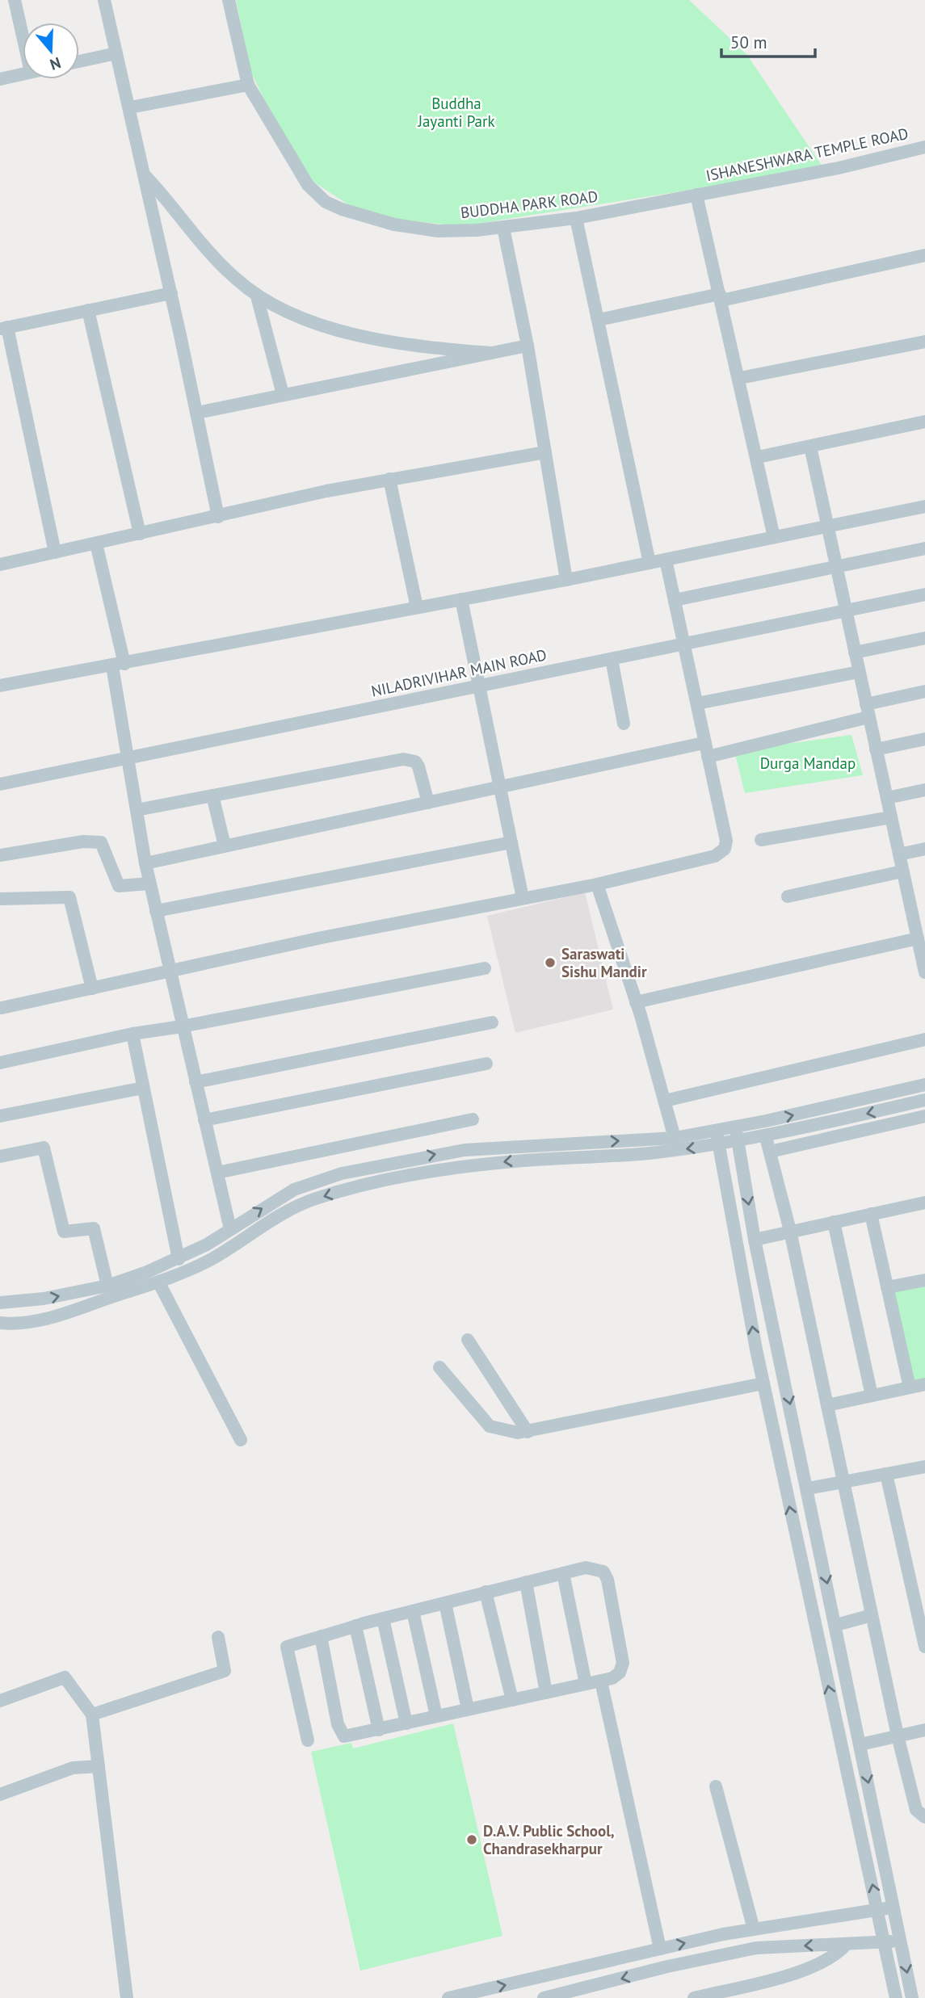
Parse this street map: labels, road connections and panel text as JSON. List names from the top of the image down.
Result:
{
  "streets": {
    "street": ["ISHANESHWARA TEMPLE ROAD", "BUDDHA PARK ROAD", "NILADRIVIHAR MAIN ROAD"]
  },
  "crossings": [
    ["ISHANESHWARA TEMPLE ROAD", "BUDDHA PARK ROAD"]
  ],
  "parks": ["Buddha Jayanti Park", "Durga Mandap"],
  "places": ["Saraswati Sishu Mandir", "D.A.V. Public School, Chandrasekharpur"],
  "scale_bar": "50 m",
  "north": "bottom"
}
